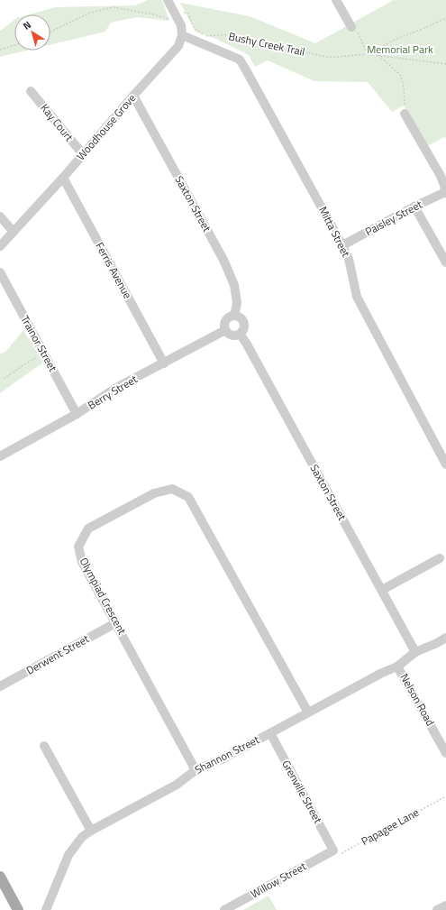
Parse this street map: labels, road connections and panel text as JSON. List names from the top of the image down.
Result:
{
  "streets": {
    "street": [
      "Kay Court",
      "Woodhouse Grove",
      "Saxton Street",
      "Paisley Street",
      "Mitta Street",
      "Ferris Avenue",
      "Trainor Street",
      "Berry Street",
      "Olympiad Crescent",
      "Derwent Street",
      "Nelson Road",
      "Shannon Street",
      "Grenville Street",
      "Willow Street"
    ],
    "path": ["Bushy Creek Trail", "Papagee Lane"]
  },
  "crossings": [
    ["Kay Court", "Woodhouse Grove"],
    ["Woodhouse Grove", "Saxton Street"],
    ["Woodhouse Grove", "Mitta Street"],
    ["Woodhouse Grove", "Ferris Avenue"],
    ["Saxton Street", "Berry Street"],
    ["Saxton Street", "Shannon Street"],
    ["Paisley Street", "Mitta Street"],
    ["Ferris Avenue", "Berry Street"],
    ["Trainor Street", "Berry Street"],
    ["Olympiad Crescent", "Derwent Street"],
    ["Olympiad Crescent", "Shannon Street"],
    ["Nelson Road", "Shannon Street"],
    ["Shannon Street", "Grenville Street"],
    ["Grenville Street", "Papagee Lane"],
    ["Grenville Street", "Willow Street"],
    ["Papagee Lane", "Willow Street"]
  ],
  "parks": ["Memorial Park"],
  "north": "top left"
}
